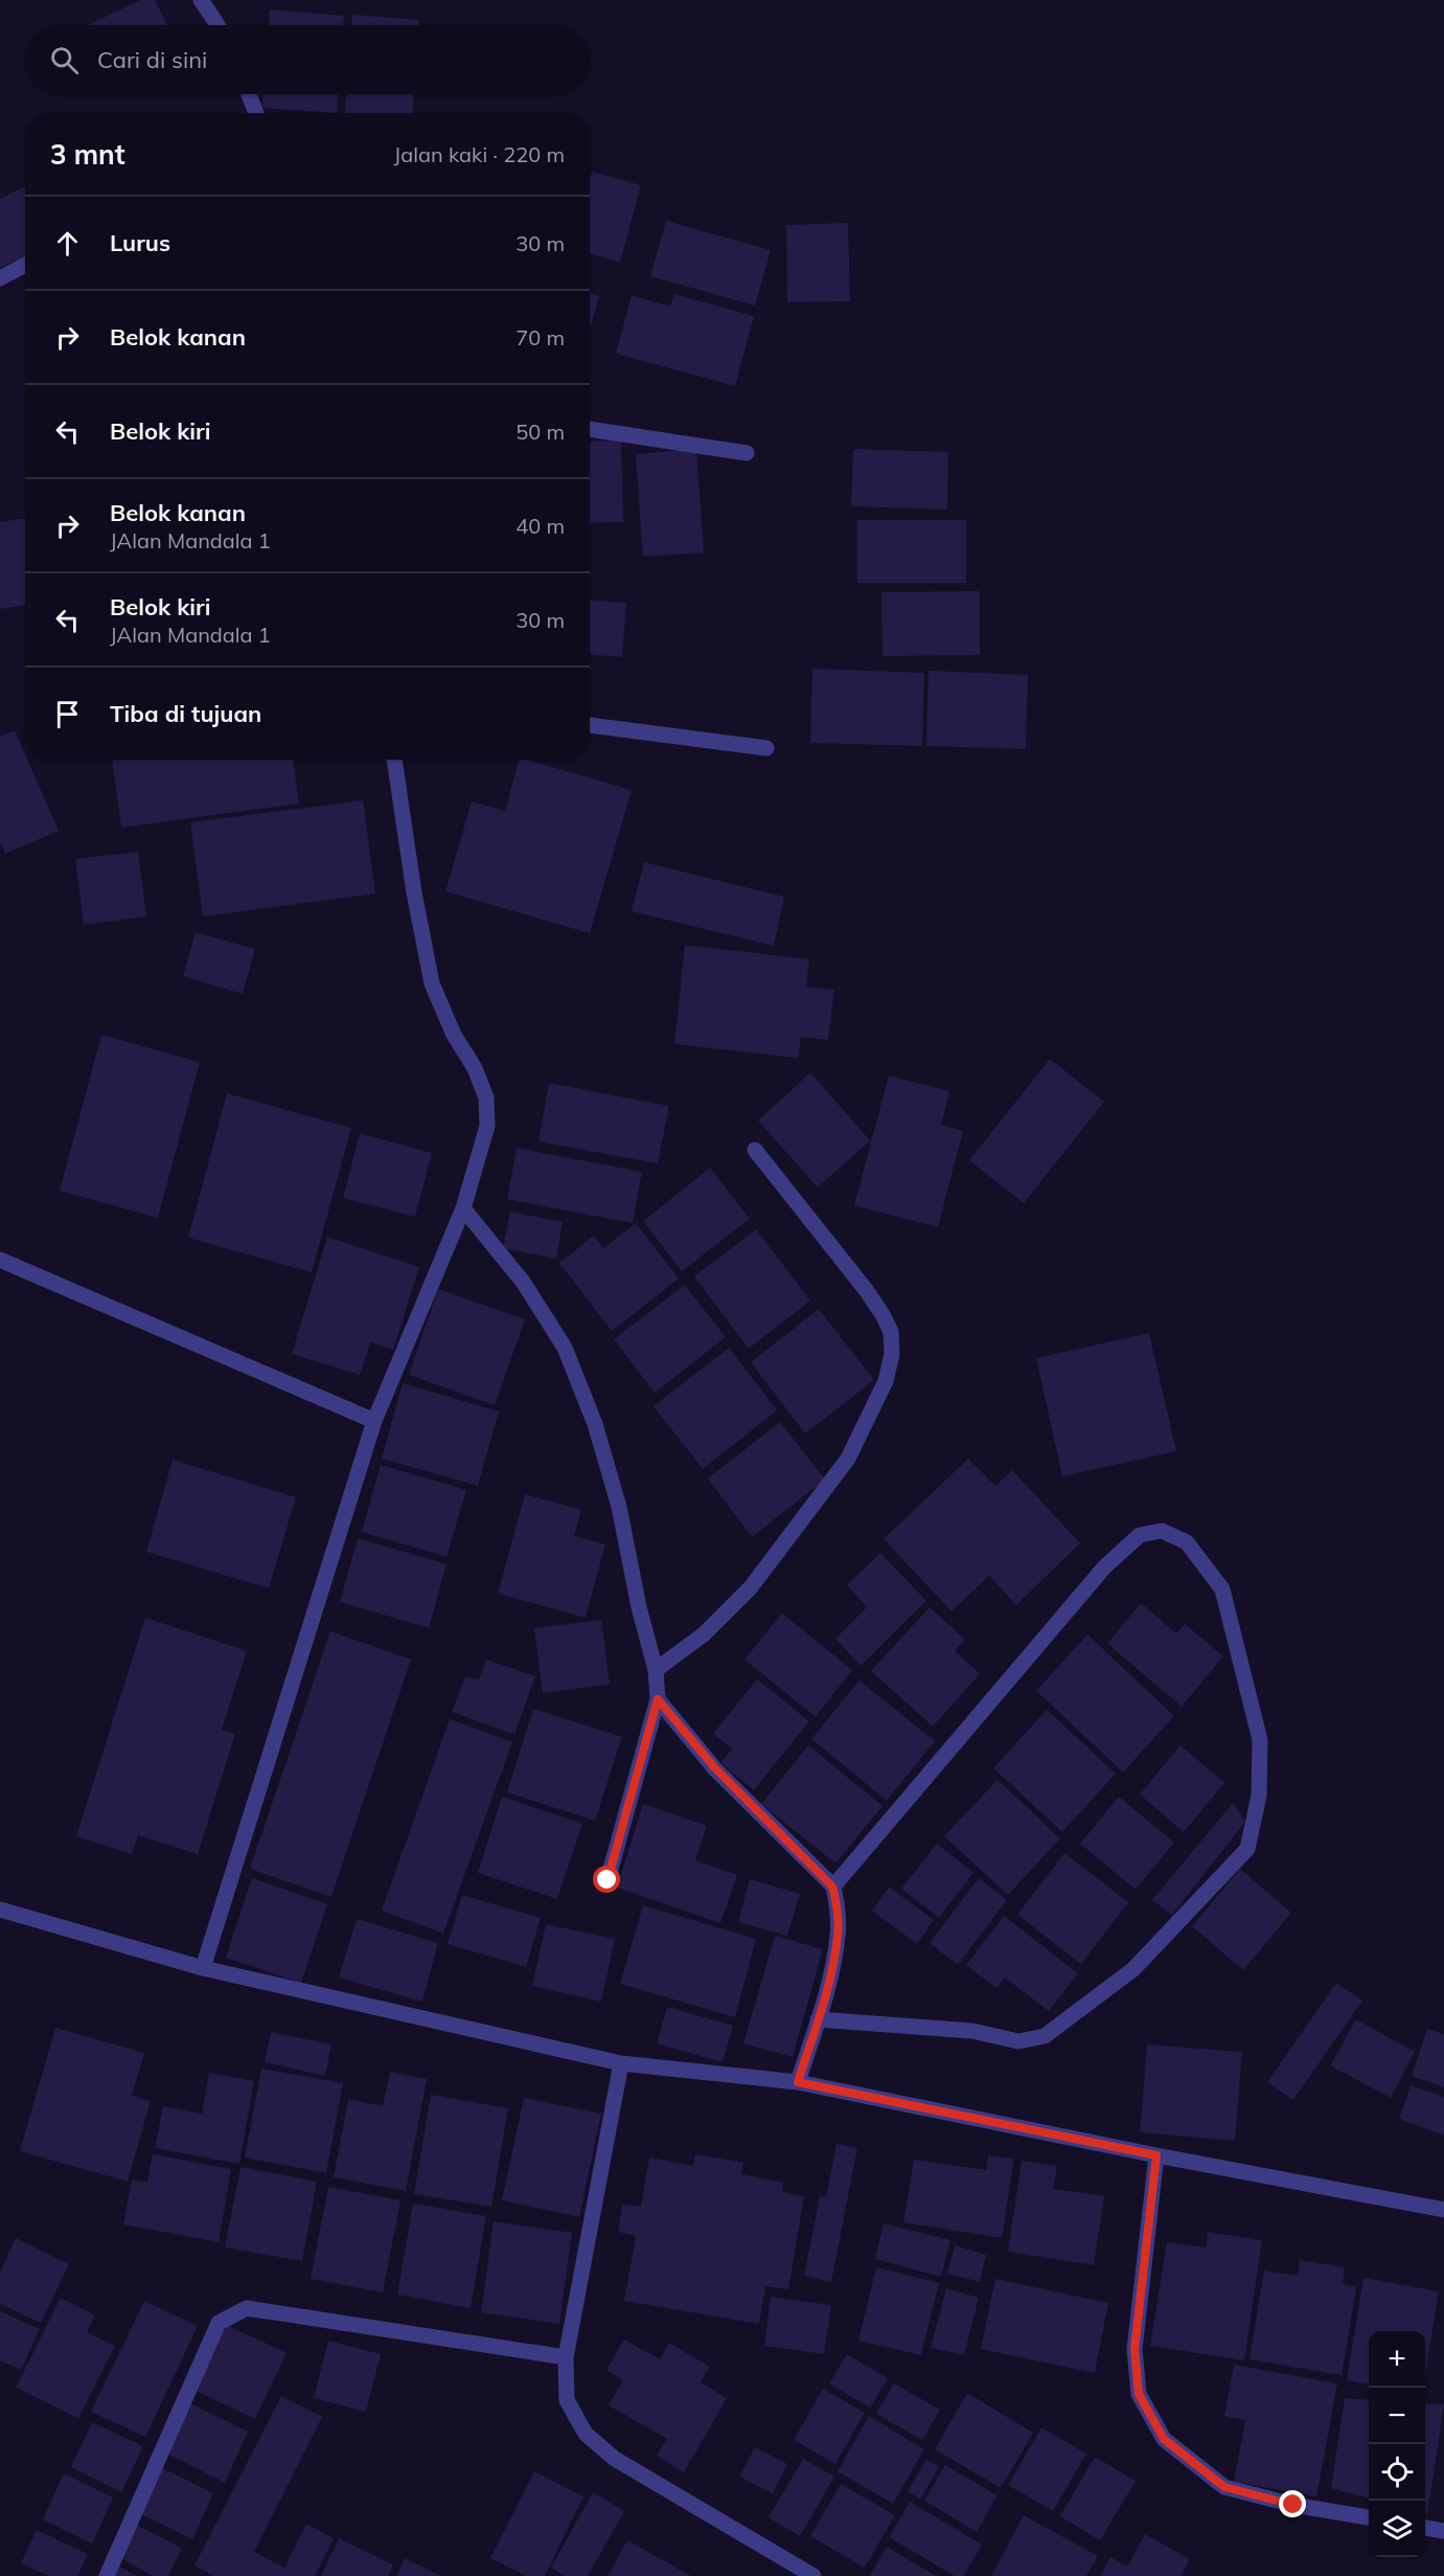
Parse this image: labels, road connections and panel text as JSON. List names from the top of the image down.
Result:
{
  "page": {
    "search": "Cari di sini",
    "heading": ["3 mnt", "Jalan kaki · 220 m"],
    "list": [
      ["Lurus", "30 m"],
      ["Belok kanan", "70 m"],
      ["Belok kiri", "50 m"],
      ["Belok kanan", "JAlan Mandala 1", "40 m"],
      ["Belok kiri", "JAlan Mandala 1", "30 m"],
      "Tiba di tujuan"
    ],
    "map_buttons": ["+", "−"]
  }
}
